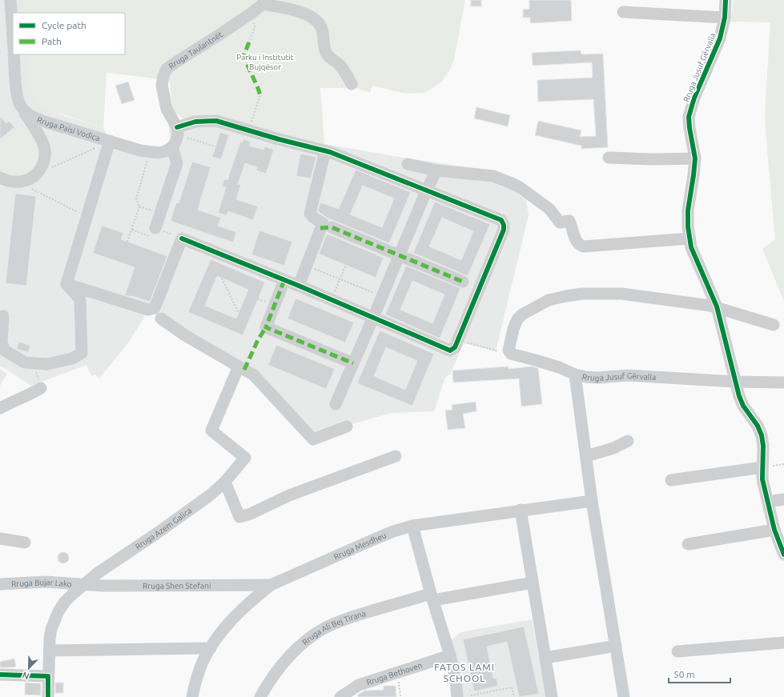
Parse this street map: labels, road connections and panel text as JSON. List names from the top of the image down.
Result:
{
  "streets": {
    "street": [
      "Rruga Taulantnët",
      "Rruga Jusuf Gërvalla",
      "Rruga Paisi Vodica",
      "Rruga Azem Galica",
      "Rruga Mesdheu",
      "Rruga Bujar Lako",
      "Rruga Shen Stefani",
      "Rruga Ali Bej Tirana",
      "Rruga Bethoven"
    ]
  },
  "crossings": [
    ["Rruga Azem Galica", "Rruga Bujar Lako"],
    ["Rruga Azem Galica", "Rruga Shen Stefani"],
    ["Rruga Mesdheu", "Rruga Shen Stefani"],
    ["Rruga Bujar Lako", "Rruga Shen Stefani"]
  ],
  "districts": ["FATOS LAMI SCHOOL"],
  "parks": ["Parku i Institutit Bujqësor"],
  "legend": ["Cycle path", "Path"],
  "scale_bar": "50 m",
  "north": "bottom left"
}
